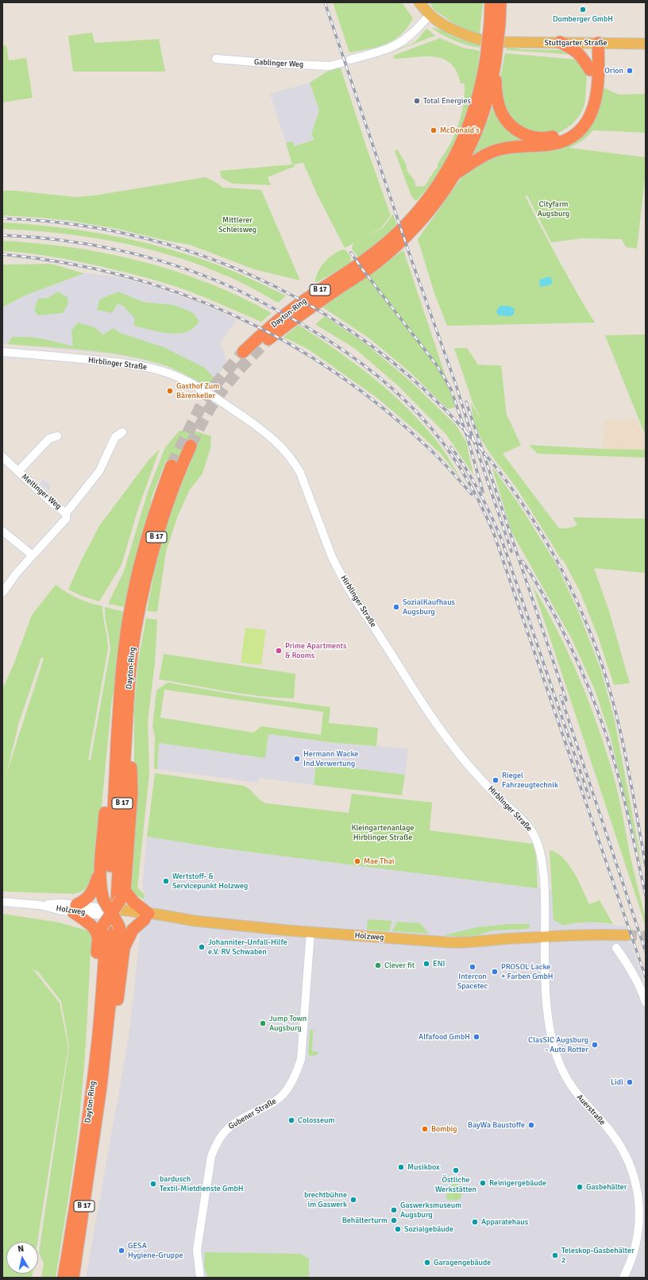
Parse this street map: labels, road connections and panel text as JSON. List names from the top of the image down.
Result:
{
  "streets": {
    "highway": ["B 17", "Dayton-Ring"],
    "main road": ["Stuttgarter Straße", "Holzweg"],
    "street": [
      "Gablinger Weg",
      "Hirblinger Straße",
      "Meitinger Weg",
      "Auerstraße",
      "Gubener Straße"
    ]
  },
  "crossings": [
    ["B 17", "Dayton-Ring"],
    ["Dayton-Ring", "Holzweg"],
    ["Hirblinger Straße", "Holzweg"],
    ["Hirblinger Straße", "Auerstraße"],
    ["Holzweg", "Auerstraße"],
    ["Holzweg", "Gubener Straße"]
  ],
  "parks": ["Cityfarm Augsburg", "Mittlerer Schleisweg", "Kleingartenanlage Hirblinger Straße"],
  "places": [
    "Domberger GmbH",
    "Orion",
    "Total Energies",
    "McDonald's",
    "Gasthof Zum Bärenkeller",
    "SozialKaufhaus Augsburg",
    "Prime Apartments & Rooms",
    "Hermann Wacke Ind.Verwertung",
    "Riegel Fahrzeugtechnik",
    "Mae Thai",
    "Wertstoff- & Servicepunkt Holzweg",
    "Johanniter-Unfall-Hilfe e.V. RV Schwaben",
    "ENI",
    "Clever fit",
    "Intercon Spacetec",
    "PROSOL Lacke + Farben GmbH",
    "Jump Town Augsburg",
    "Alfafood GmbH",
    "ClasSIC Augsburg - Auto Rotter",
    "Lidl",
    "Colosseum",
    "BayWa Baustoffe",
    "Bombig",
    "Musikbox",
    "Östliche Werkstätten",
    "Reinigergebäude",
    "bardusch Textil-Mietdienste GmbH",
    "Gasbehälter",
    "brechtbühne im Gaswerk",
    "Gaswerksmuseum Augsburg",
    "Behälterturm",
    "Apparatehaus",
    "Sozialgebäude",
    "GESA Hygiene-Gruppe",
    "Teleskop-Gasbehälter 2",
    "Garagengebäude"
  ],
  "north": "top"
}
